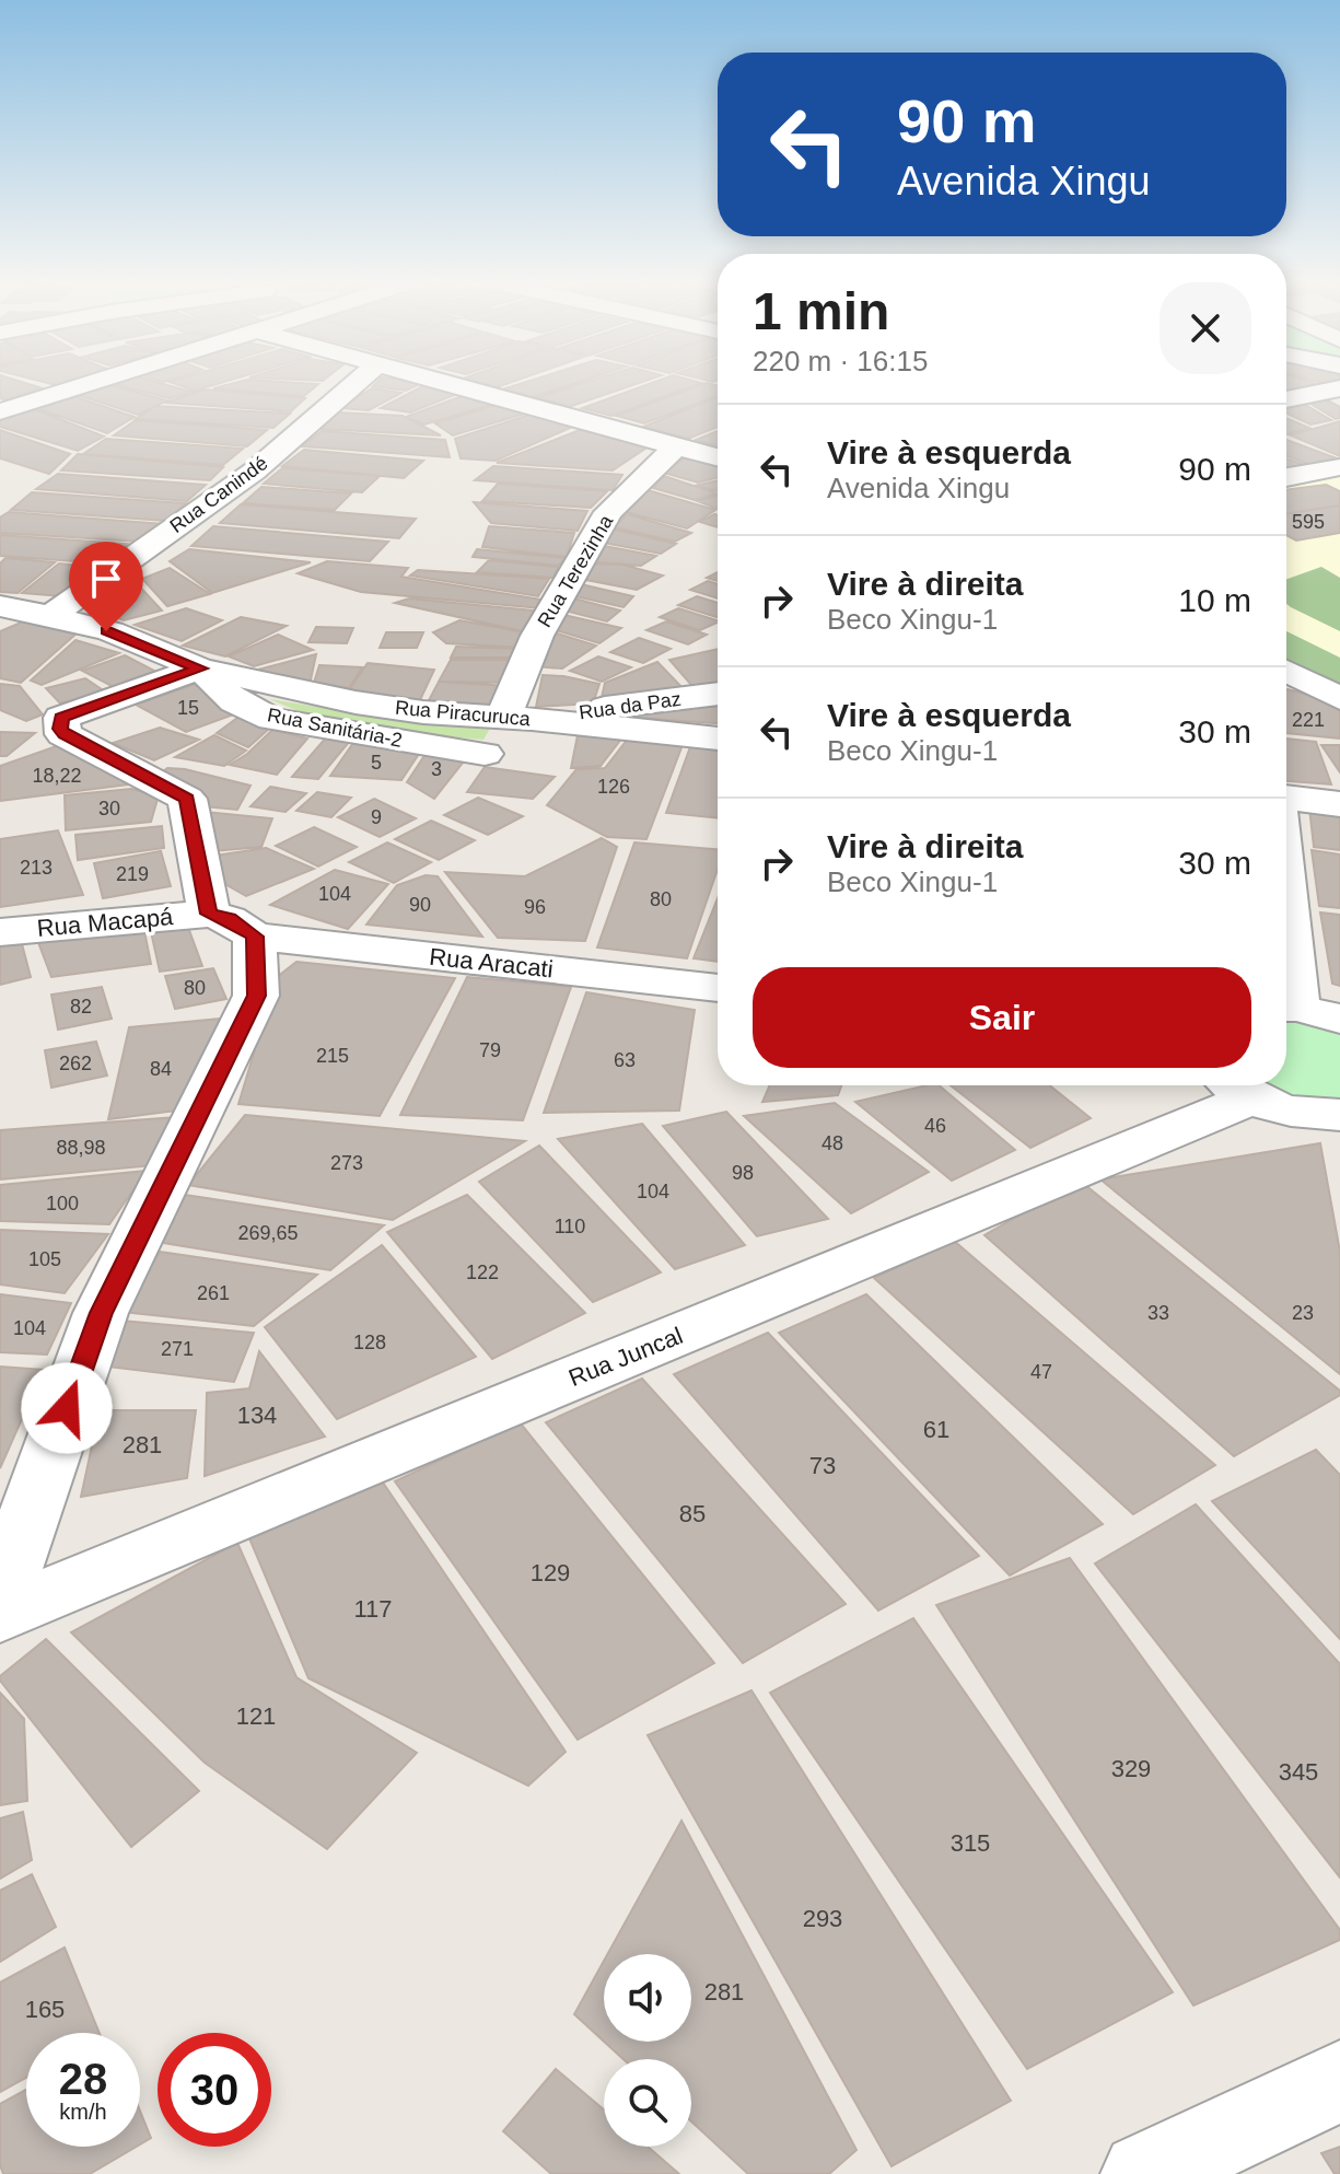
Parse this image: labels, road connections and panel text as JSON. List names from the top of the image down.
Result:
{
  "streets": {
    "street": [
      "Rua Canindé",
      "Rua Terezinha",
      "Rua da Paz",
      "Rua Piracuruca",
      "Rua Sanitária-2",
      "Rua Macapá",
      "Rua Aracati",
      "Rua Juncal"
    ]
  },
  "crossings": [
    ["Rua Canindé", "Rua Sanitária-2"],
    ["Rua Terezinha", "Rua da Paz"],
    ["Rua Terezinha", "Rua Piracuruca"],
    ["Rua da Paz", "Rua Piracuruca"],
    ["Rua Piracuruca", "Rua Sanitária-2"],
    ["Rua Macapá", "Rua Aracati"]
  ],
  "house_numbers": [
    "595",
    "15",
    "221",
    "5",
    "3",
    "18,22",
    "126",
    "30",
    "9",
    "213",
    "219",
    "104",
    "80",
    "90",
    "96",
    "80",
    "82",
    "79",
    "215",
    "63",
    "262",
    "84",
    "46",
    "48",
    "88,98",
    "273",
    "98",
    "104",
    "100",
    "110",
    "269,65",
    "105",
    "122",
    "261",
    "33",
    "23",
    "104",
    "128",
    "271",
    "47",
    "134",
    "61",
    "281",
    "73",
    "85",
    "129",
    "117",
    "121",
    "329",
    "345",
    "315",
    "293",
    "281",
    "165"
  ],
  "page": {
    "turn": ["90 m", "Avenida Xingu"],
    "heading": ["1 min", "220 m · 16:15"],
    "list": [
      {
        "name": "Vire à esquerda",
        "note": "Avenida Xingu",
        "value": "90 m"
      },
      {
        "name": "Vire à direita",
        "note": "Beco Xingu-1",
        "value": "10 m"
      },
      {
        "name": "Vire à esquerda",
        "note": "Beco Xingu-1",
        "value": "30 m"
      },
      {
        "name": "Vire à direita",
        "note": "Beco Xingu-1",
        "value": "30 m"
      }
    ],
    "buttons": "Sair",
    "speed": "28 km/h",
    "limit": "30"
  }
}
